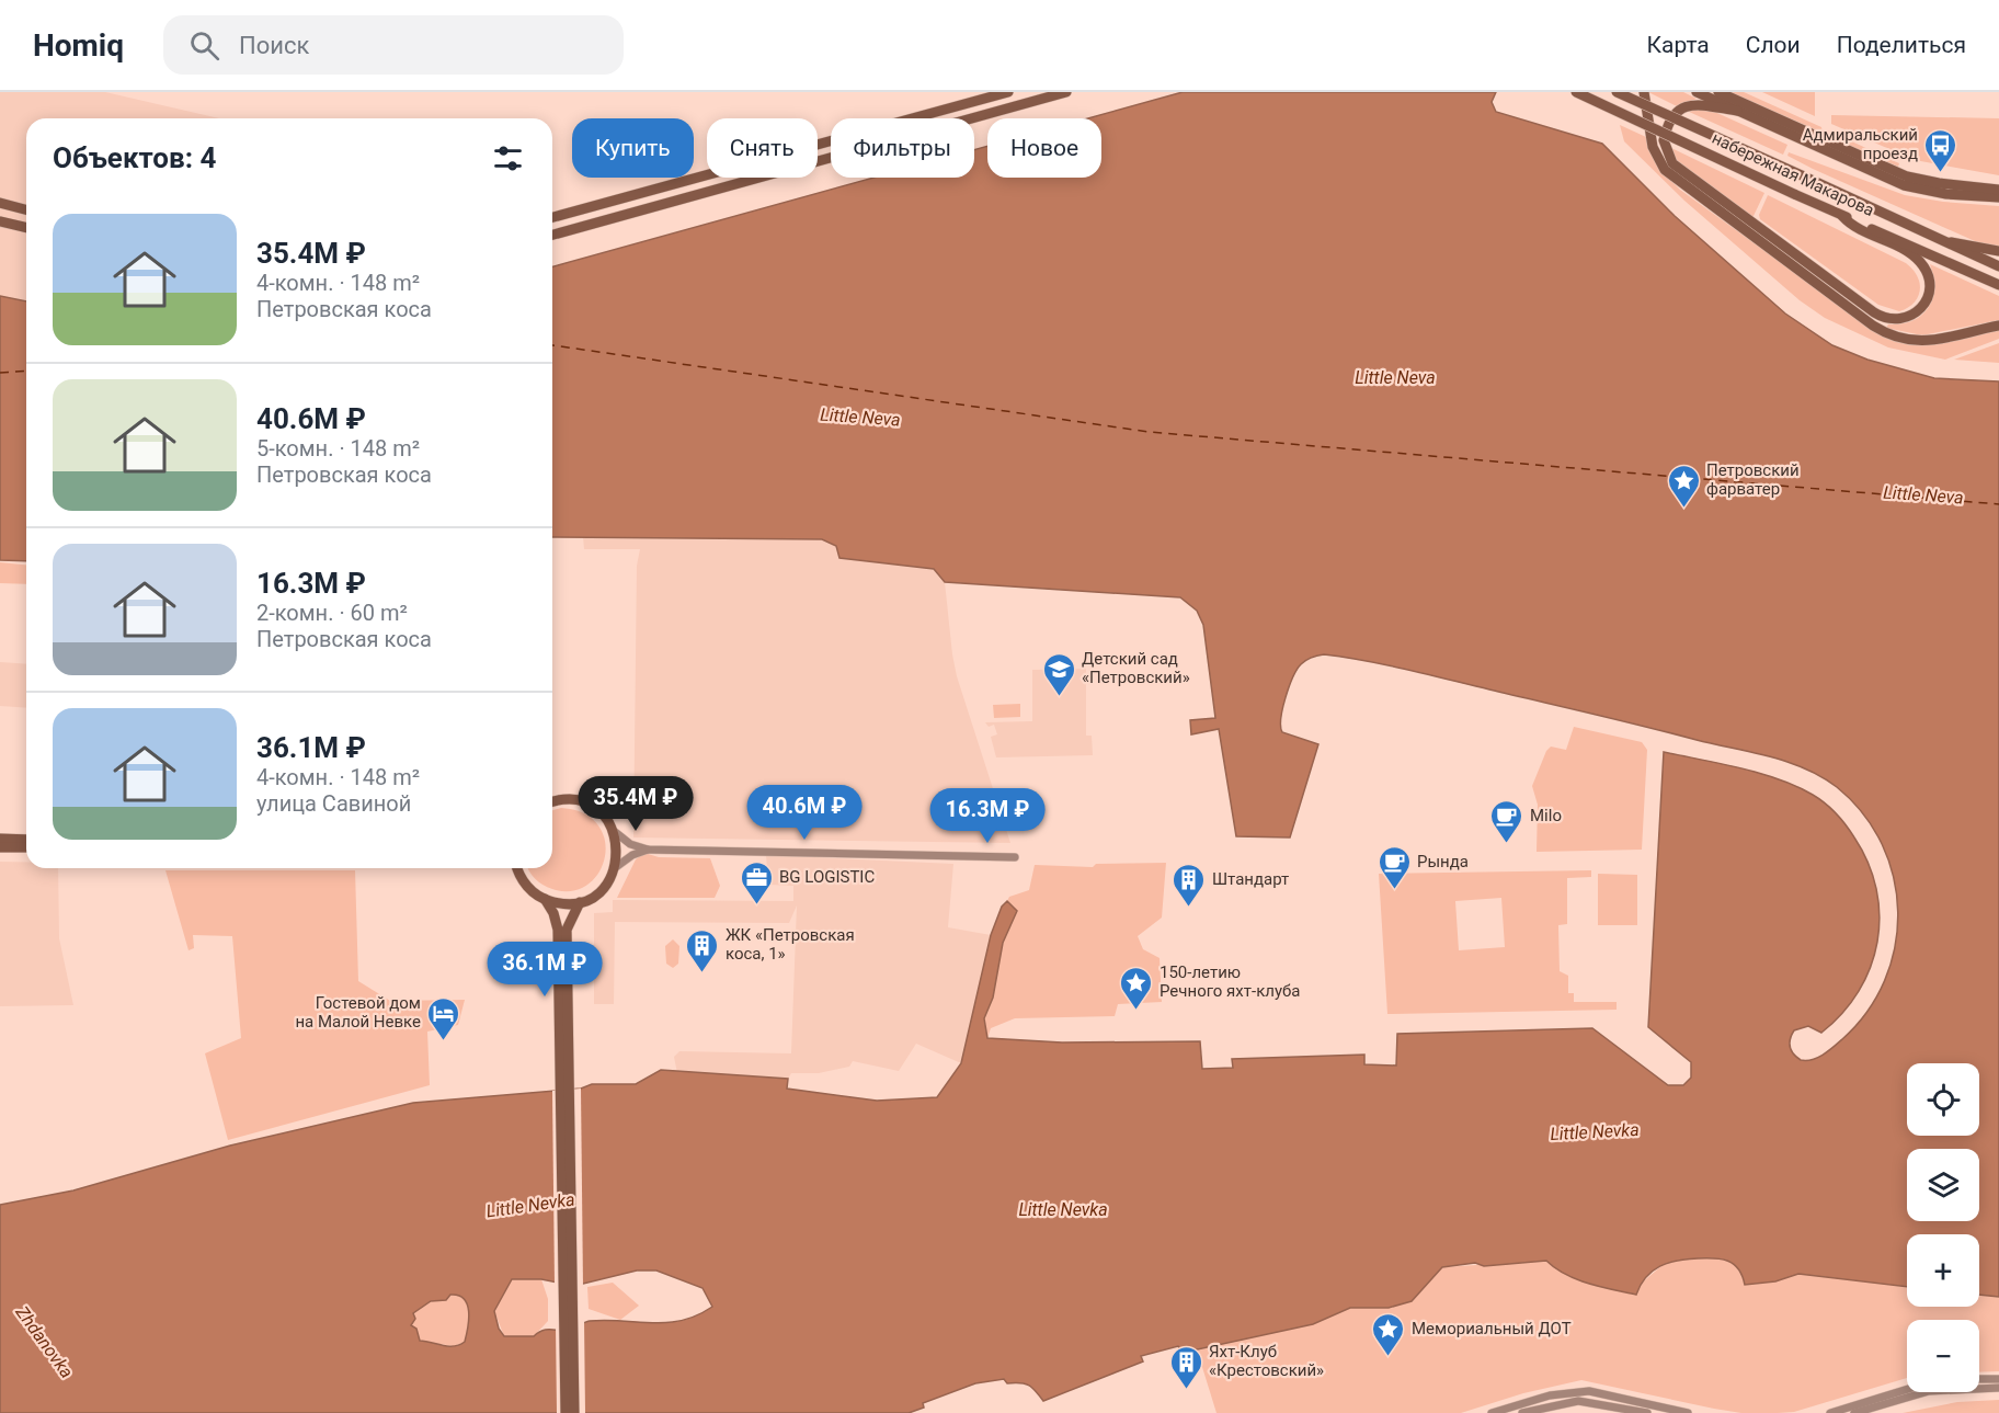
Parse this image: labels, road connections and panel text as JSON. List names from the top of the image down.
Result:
{
  "streets": {
    "main road": ["набережная Макарова"]
  },
  "water": ["Little Neva", "Little Nevka", "Zhdanovka"],
  "places": {
    "bus stop": ["Адмиральский проезд"],
    "place": ["Петровский фарватер", "150-летию Речного яхт-клуба", "Мемориальный ДОТ"],
    "school or university": ["Детский сад «Петровский»"],
    "cafe": ["Milo", "Рында"],
    "office": ["BG LOGISTIC"],
    "building": ["Штандарт", "ЖК «Петровская коса, 1»", "Яхт-Клуб «Крестовский»"],
    "hotel": ["Гостевой дом на Малой Невке"]
  },
  "page": {
    "header": "Homiq",
    "search": "Поиск",
    "nav": ["Карта", "Слои", "Поделиться"],
    "chip": [
      "Купить",
      "Снять",
      "Фильтры",
      "Новое"
    ],
    "heading": "Объектов: 4",
    "list": [
      {
        "name": "35.4M ₽",
        "note": "4-комн. · 148 m² · Петровская коса"
      },
      {
        "name": "40.6M ₽",
        "note": "5-комн. · 148 m² · Петровская коса"
      },
      {
        "name": "16.3M ₽",
        "note": "2-комн. · 60 m² · Петровская коса"
      },
      {
        "name": "36.1M ₽",
        "note": "4-комн. · 148 m² · улица Савиной"
      }
    ],
    "price": [
      "35.4M ₽",
      "40.6M ₽",
      "16.3M ₽",
      "36.1M ₽"
    ],
    "map_buttons": ["+", "−"]
  }
}
